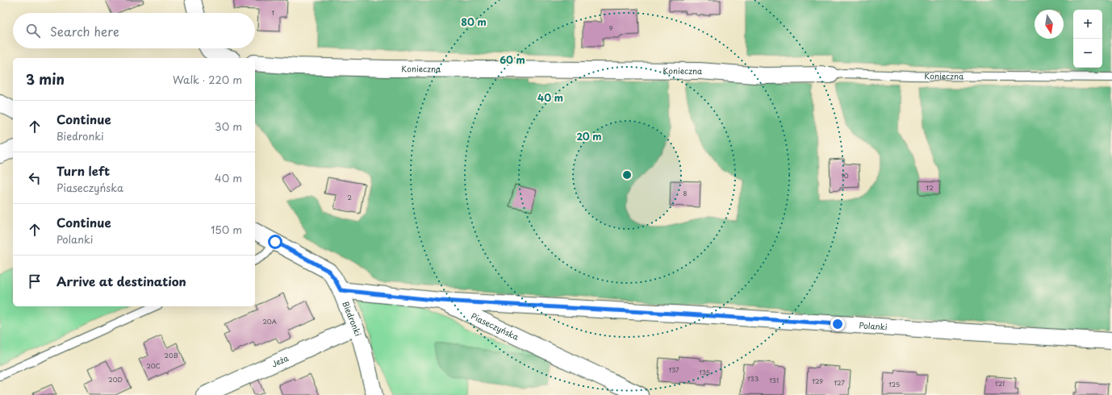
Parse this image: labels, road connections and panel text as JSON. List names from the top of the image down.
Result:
{
  "streets": {
    "street": [
      "Konieczna",
      "Biedronki",
      "Polanki",
      "Piaseczyńska",
      "Jeża"
    ]
  },
  "crossings": [
    ["Biedronki", "Piaseczyńska"],
    ["Biedronki", "Jeża"],
    ["Polanki", "Piaseczyńska"]
  ],
  "house_numbers": [
    "1",
    "9",
    "10",
    "12",
    "8",
    "2",
    "20A",
    "20B",
    "20C",
    "137",
    "135",
    "133",
    "20D",
    "131",
    "129",
    "127",
    "121",
    "125"
  ],
  "north": "bottom",
  "page": {
    "map_buttons": ["+", "−"],
    "search": "Search here",
    "heading": ["3 min", "Walk · 220 m"],
    "list": [
      ["Continue", "Biedronki", "30 m"],
      ["Turn left", "Piaseczyńska", "40 m"],
      ["Continue", "Polanki", "150 m"],
      "Arrive at destination"
    ]
  },
  "rings": [
    "80 m",
    "60 m",
    "40 m",
    "20 m"
  ]
}
